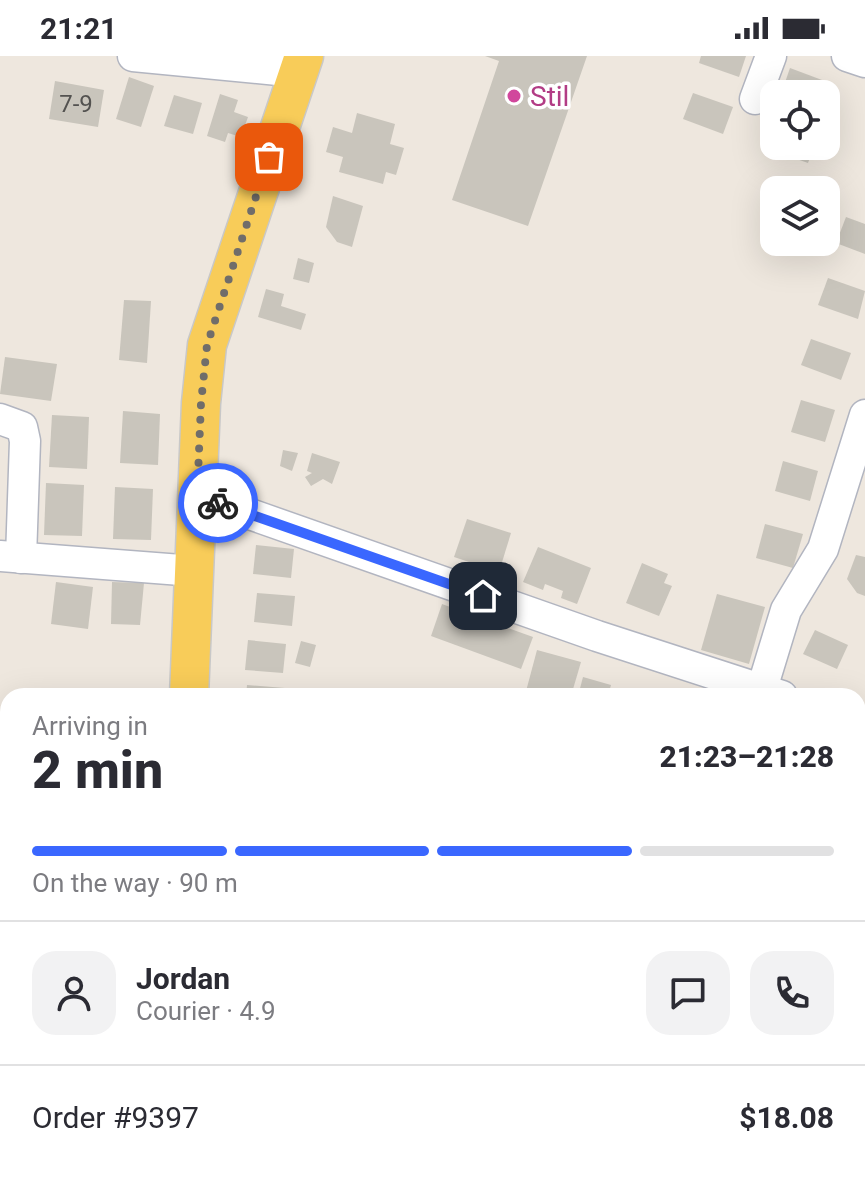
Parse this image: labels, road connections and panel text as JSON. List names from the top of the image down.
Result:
{
  "places": ["Stil"],
  "house_numbers": ["7-9"],
  "page": {
    "status": "21:21",
    "heading": ["2 min", "Arriving in", "21:23–21:28"],
    "panel": [
      "Jordan",
      "Courier · 4.9",
      "Order #9397",
      "$18.08"
    ],
    "bar": "On the way · 90 m"
  }
}
